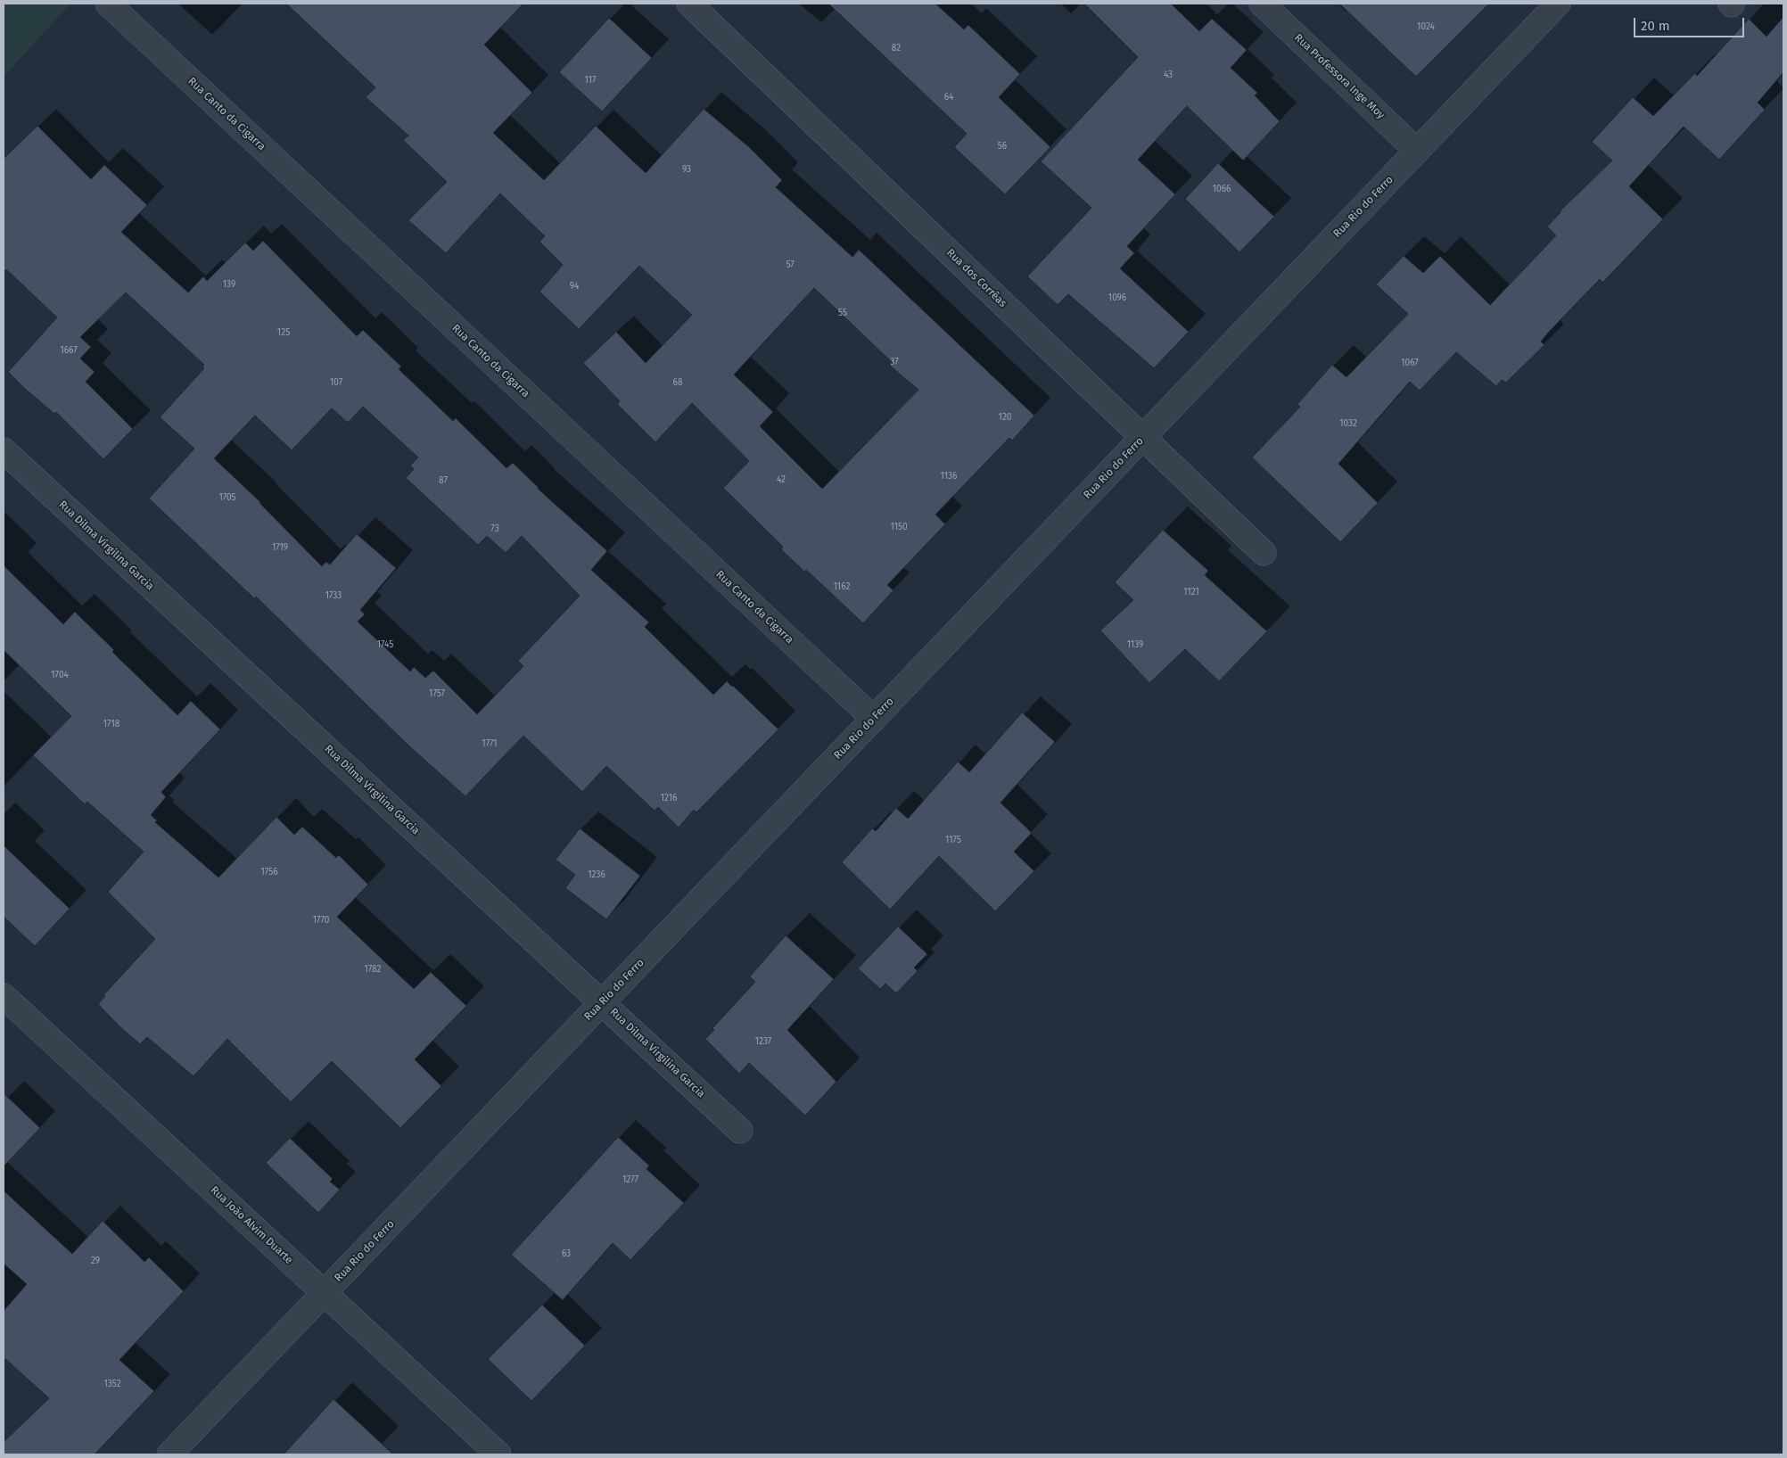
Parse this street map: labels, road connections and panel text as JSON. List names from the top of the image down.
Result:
{
  "streets": {
    "street": [
      "Rua Professora Inge Moy",
      "Rua Canto da Cigarra",
      "Rua Rio do Ferro",
      "Rua dos Corrêas",
      "Rua Dilma Virgilina Garcia",
      "Rua João Alvim Duarte"
    ]
  },
  "crossings": [
    ["Rua Professora Inge Moy", "Rua Rio do Ferro"],
    ["Rua Canto da Cigarra", "Rua Rio do Ferro"],
    ["Rua Rio do Ferro", "Rua dos Corrêas"],
    ["Rua Rio do Ferro", "Rua Dilma Virgilina Garcia"],
    ["Rua Rio do Ferro", "Rua João Alvim Duarte"]
  ],
  "house_numbers": [
    "1024",
    "82",
    "43",
    "117",
    "64",
    "56",
    "93",
    "1066",
    "57",
    "139",
    "94",
    "1096",
    "55",
    "125",
    "1667",
    "37",
    "1067",
    "107",
    "68",
    "120",
    "1032",
    "1136",
    "42",
    "87",
    "1705",
    "1150",
    "73",
    "1719",
    "1162",
    "1121",
    "1733",
    "1745",
    "1139",
    "1704",
    "1757",
    "1718",
    "1771",
    "1216",
    "1175",
    "1756",
    "1236",
    "1770",
    "1782",
    "1237",
    "1277",
    "63",
    "29",
    "1352"
  ],
  "scale_bar": "20 m"
}
